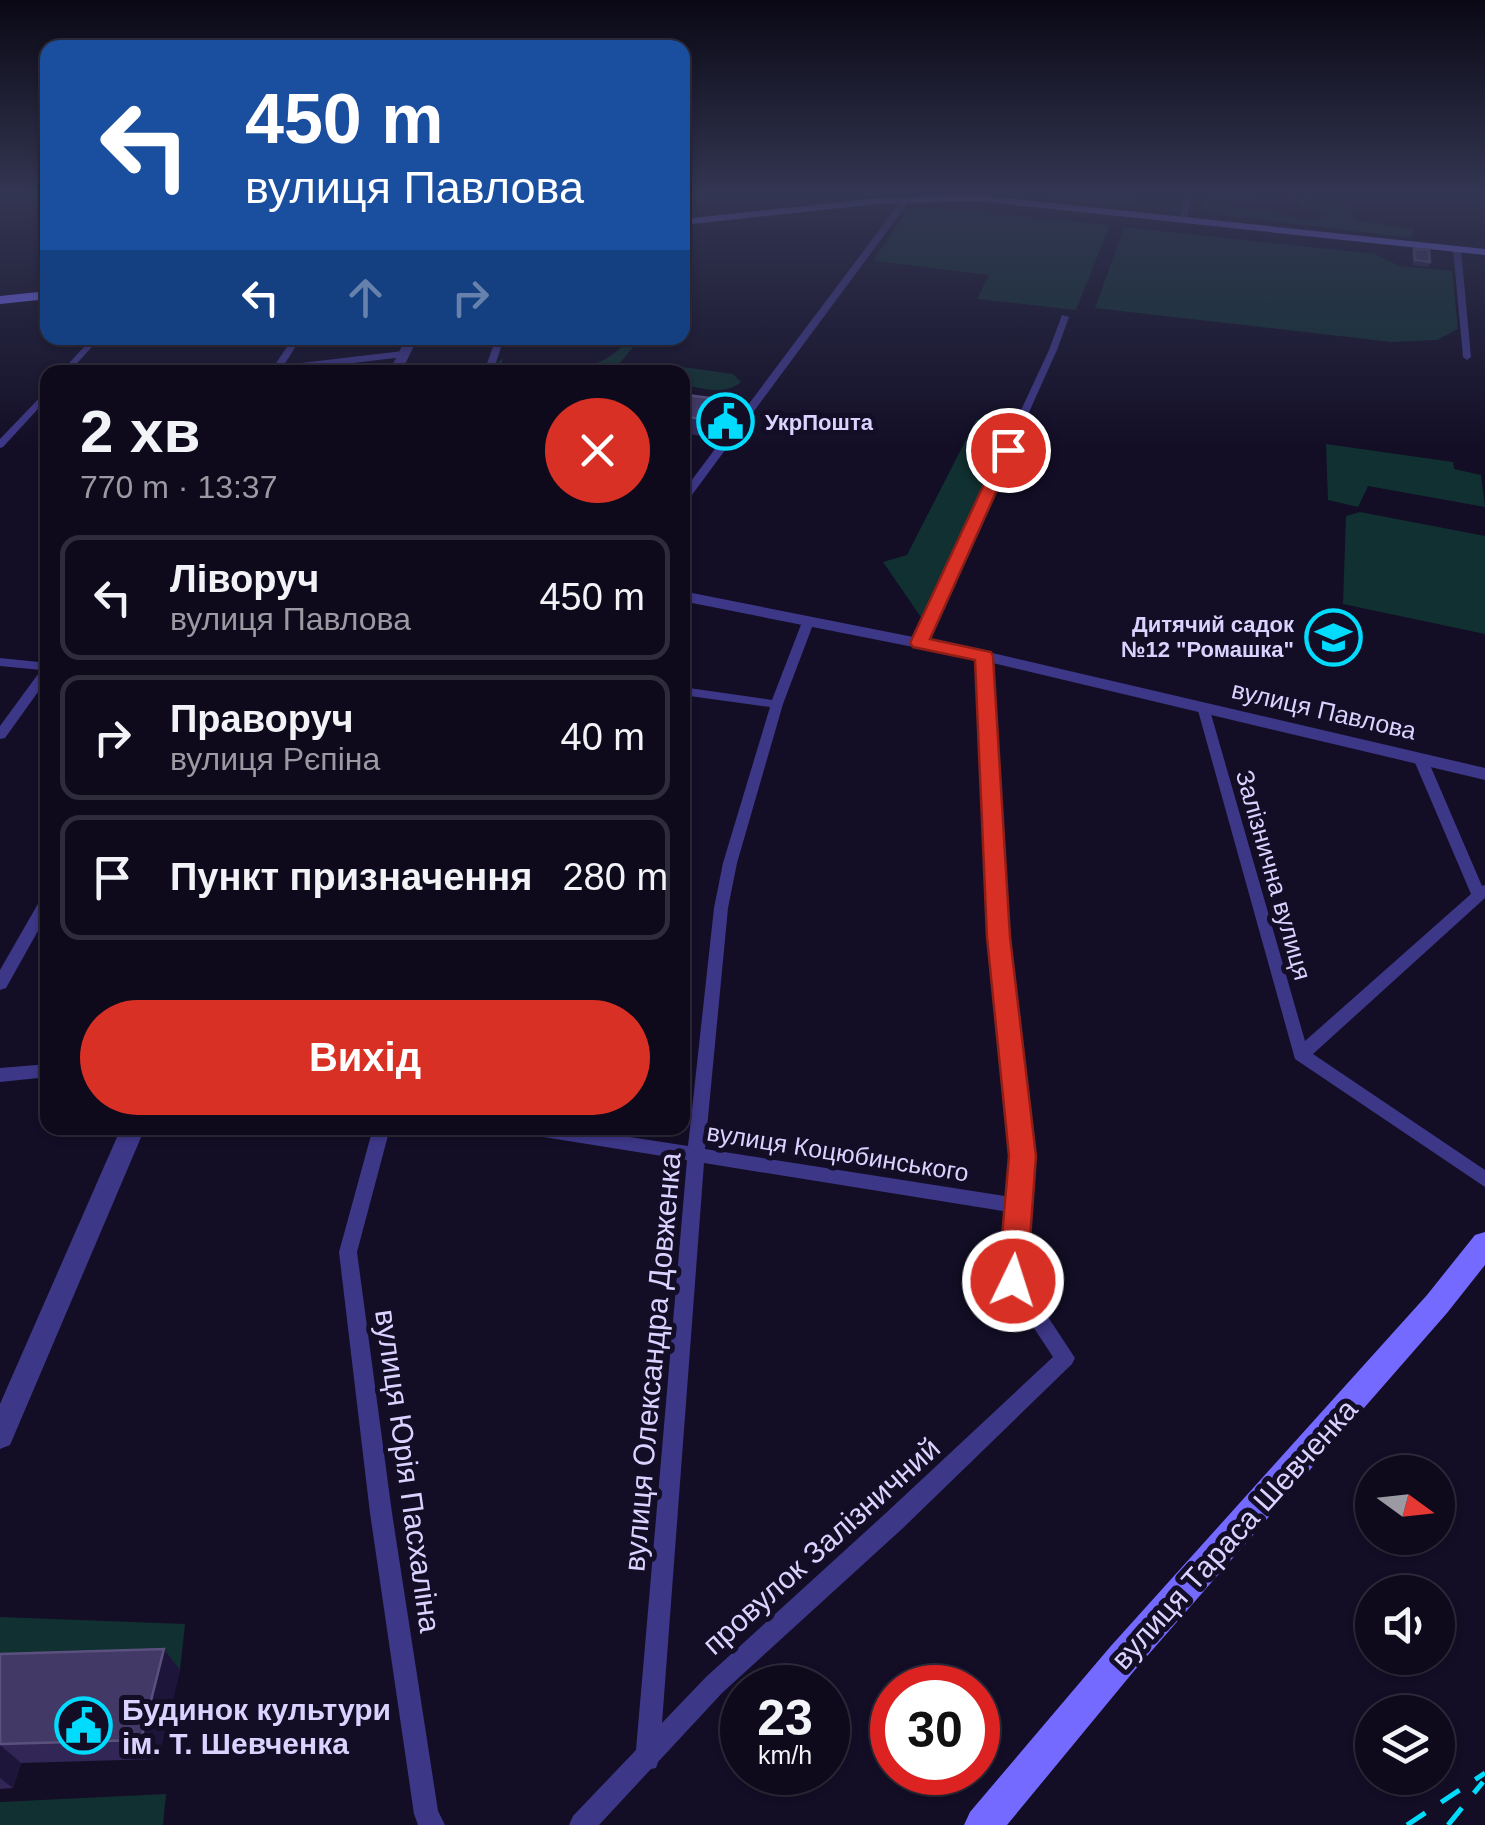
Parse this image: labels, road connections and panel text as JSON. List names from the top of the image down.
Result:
{
  "streets": {
    "main road": ["вулиця Тараса Шевченка"],
    "street": [
      "вулиця Павлова",
      "Залізнична вулиця",
      "вулиця Коцюбинського",
      "вулиця Олександра Довженка",
      "вулиця Юрія Пасхаліна",
      "провулок Залізничний"
    ]
  },
  "crossings": [
    ["вулиця Павлова", "Залізнична вулиця"],
    ["вулиця Павлова", "вулиця Олександра Довженка"],
    ["вулиця Коцюбинського", "вулиця Олександра Довженка"],
    ["вулиця Коцюбинського", "провулок Залізничний"],
    ["вулиця Олександра Довженка", "провулок Залізничний"]
  ],
  "places": {
    "public building": ["УкрПошта", "Будинок культури ім. Т. Шевченка"],
    "school or university": ["Дитячий садок №12 \"Ромашка\""]
  },
  "north": "right",
  "page": {
    "turn": ["450 m", "вулиця Павлова"],
    "heading": ["2 хв", "770 m · 13:37"],
    "list": [
      {
        "name": "Ліворуч",
        "note": "вулиця Павлова",
        "value": "450 m"
      },
      {
        "name": "Праворуч",
        "note": "вулиця Рєпіна",
        "value": "40 m"
      },
      {
        "name": "Пункт призначення",
        "value": "280 m"
      }
    ],
    "buttons": "Вихід",
    "speed": "23 km/h",
    "limit": "30"
  }
}
